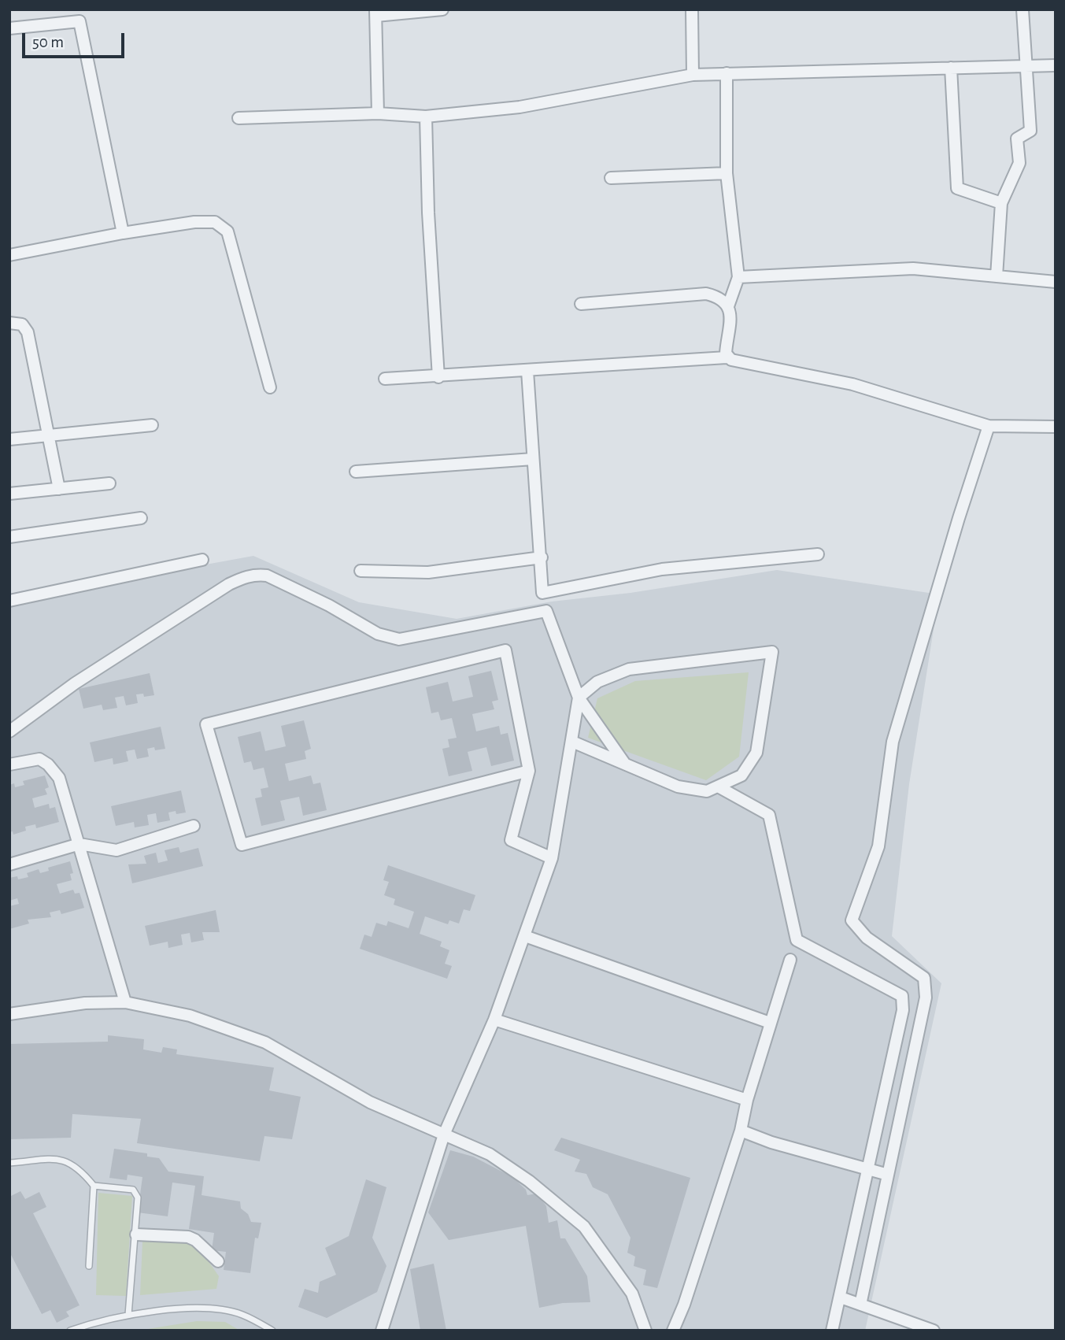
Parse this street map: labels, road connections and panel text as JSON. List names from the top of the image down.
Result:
{
  "scale_bar": "50 m"
}
